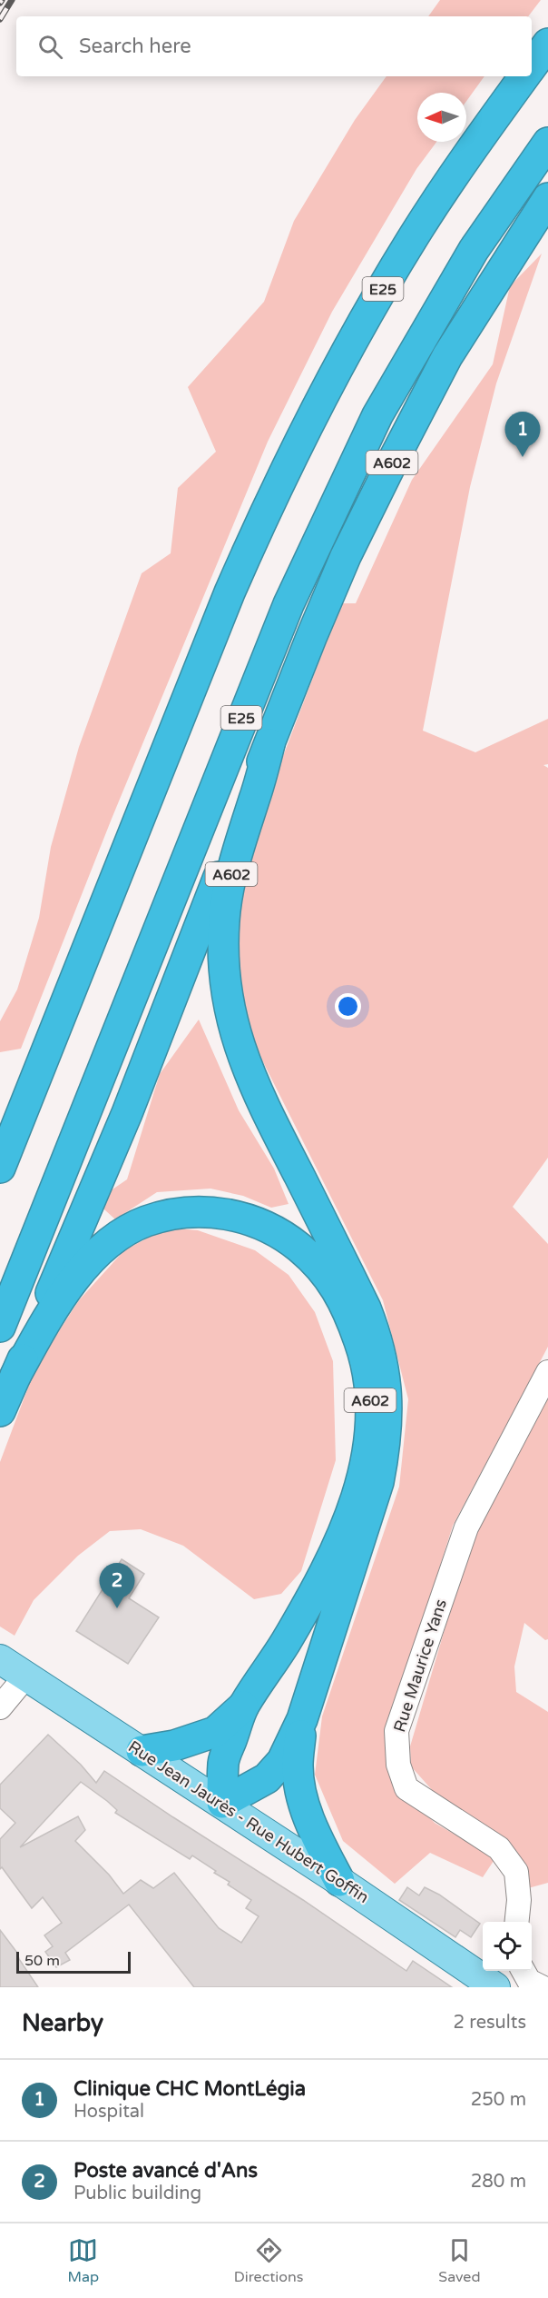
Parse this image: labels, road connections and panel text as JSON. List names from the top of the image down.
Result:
{
  "streets": {
    "highway": ["E25", "A602"],
    "main road": ["Rue Jean Jaurès - Rue Hubert Goffin"],
    "street": ["Rue Maurice Yans"]
  },
  "crossings": [
    ["A602", "Rue Jean Jaurès - Rue Hubert Goffin"]
  ],
  "scale_bar": "50 m",
  "north": "left",
  "page": {
    "search": "Search here",
    "pins": ["1", "2"],
    "scale": "50 m",
    "heading": ["Nearby", "2 results"],
    "list": [
      {
        "mark": "1",
        "name": "Clinique CHC MontLégia",
        "note": "Hospital",
        "value": "250 m"
      },
      {
        "mark": "2",
        "name": "Poste avancé d'Ans",
        "note": "Public building",
        "value": "280 m"
      }
    ],
    "nav": ["Map", "Directions", "Saved"]
  }
}
